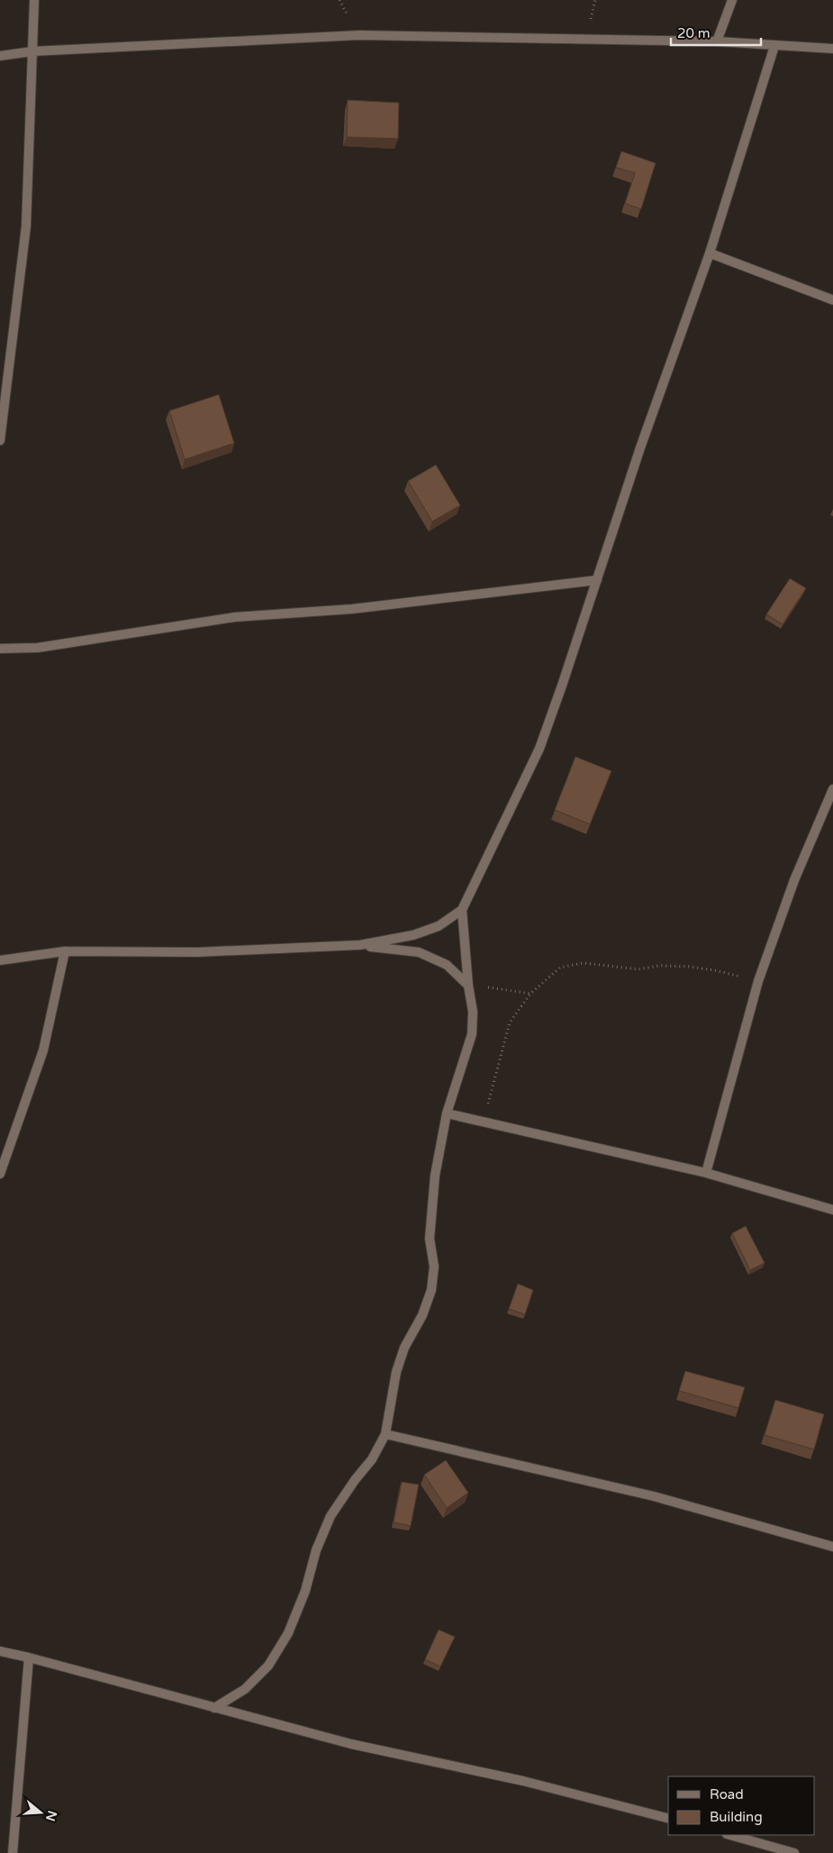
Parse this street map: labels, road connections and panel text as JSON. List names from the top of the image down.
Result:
{
  "legend": ["Road", "Building"],
  "scale_bar": "20 m",
  "north": "right"
}
